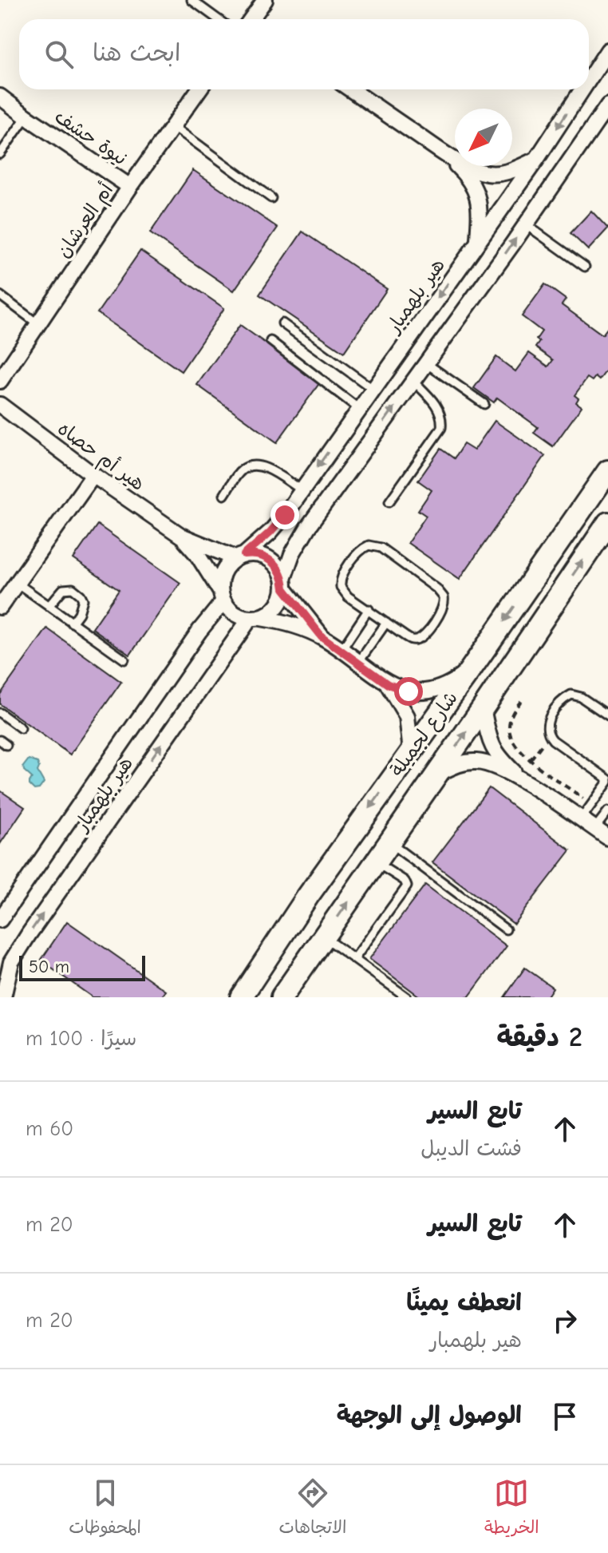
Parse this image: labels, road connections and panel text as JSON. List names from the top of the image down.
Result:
{
  "streets": {
    "street": [
      "نيوة حشف",
      "أم العرشان",
      "هير بلهمبار",
      "هير أم حصاه",
      "شارع لجميلة"
    ]
  },
  "crossings": [
    ["نيوة حشف", "أم العرشان"],
    ["هير بلهمبار", "هير أم حصاه"]
  ],
  "scale_bar": "50 m",
  "north": "bottom left",
  "page": {
    "search": "ابحث هنا",
    "scale": "50 m",
    "heading": ["2 دقيقة", "سيرًا · 100 m"],
    "list": [
      ["تابع السير", "فشت الديبل", "60 m"],
      ["تابع السير", "20 m"],
      ["انعطف يمينًا", "هير بلهمبار", "20 m"],
      "الوصول إلى الوجهة"
    ],
    "nav": ["الخريطة", "الاتجاهات", "المحفوظات"]
  }
}
